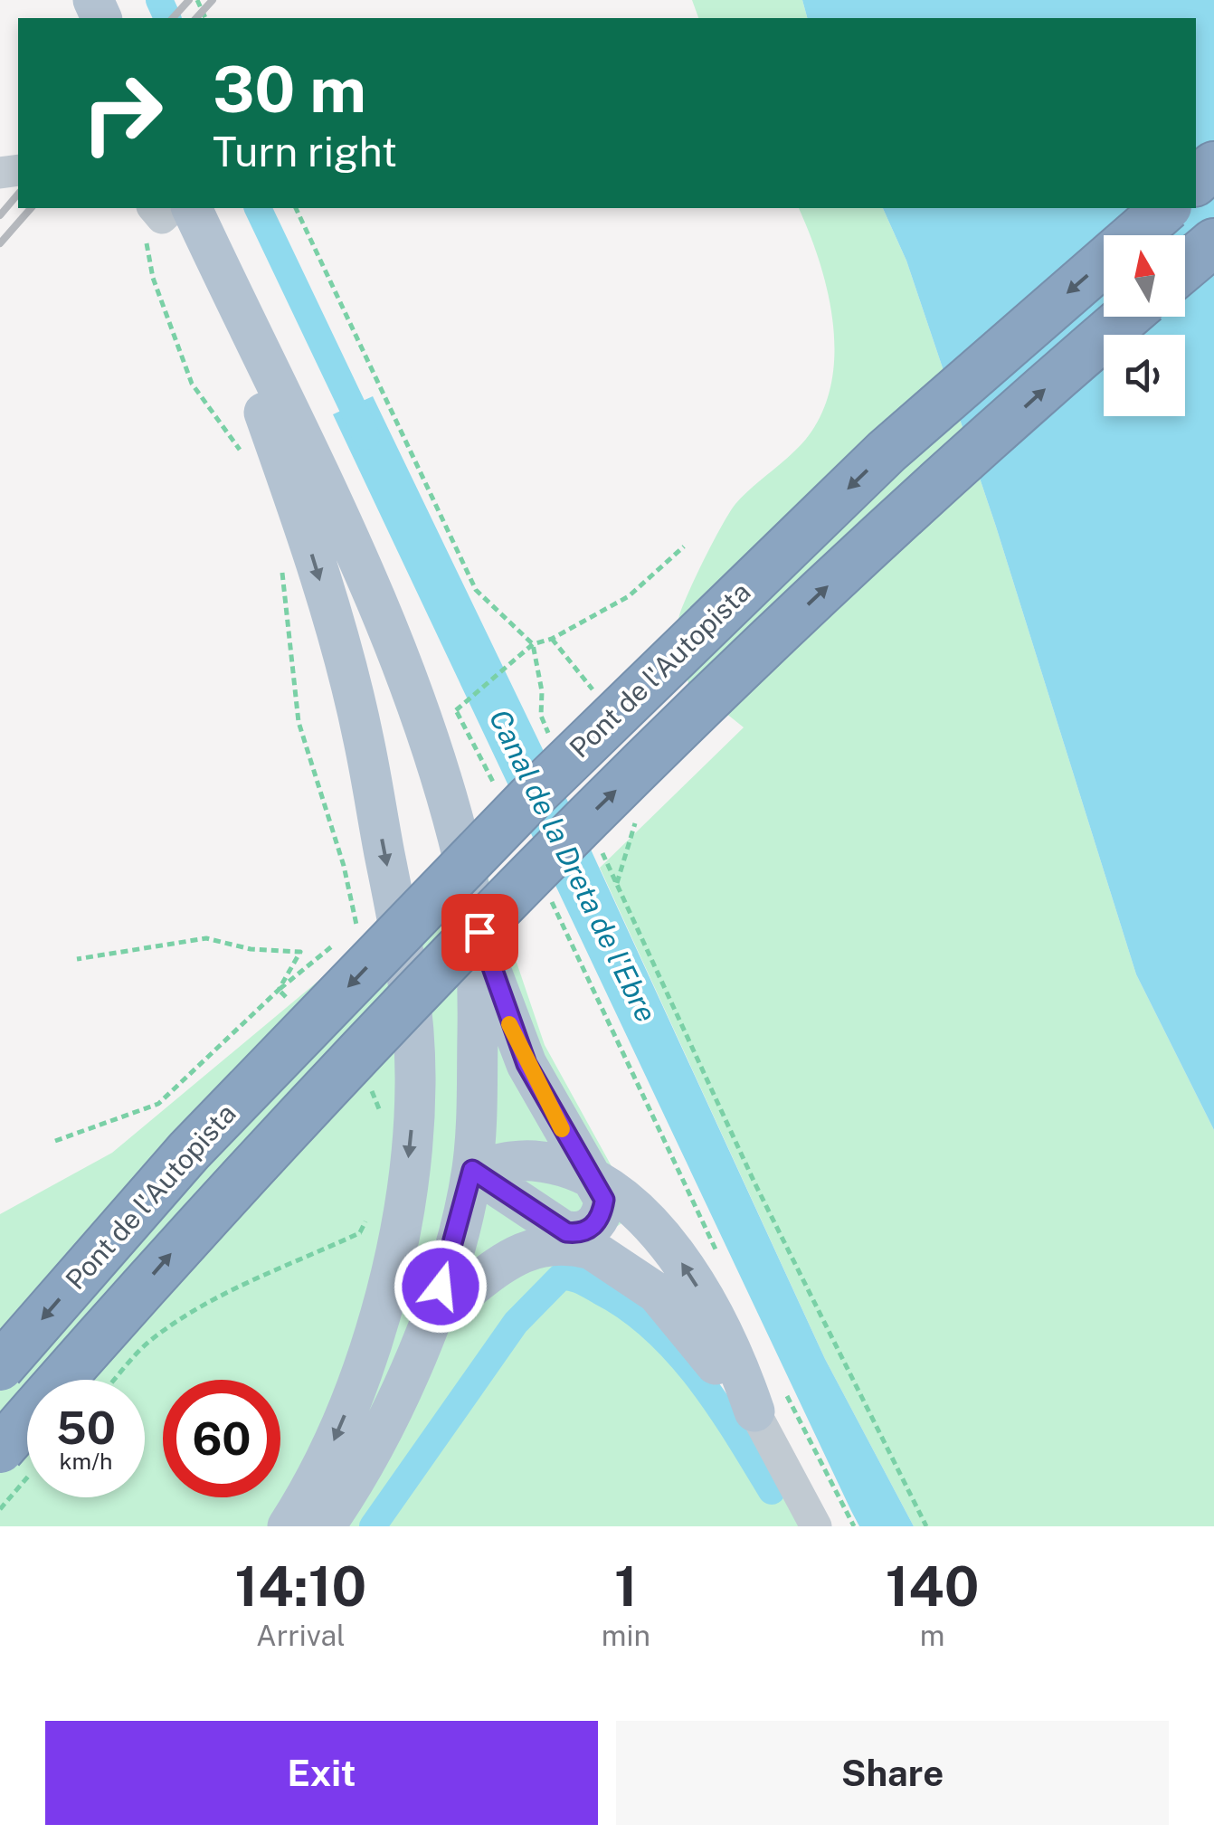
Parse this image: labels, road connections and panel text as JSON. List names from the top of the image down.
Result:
{
  "streets": {
    "highway": ["Pont de l'Autopista"]
  },
  "water": ["Canal de la Dreta de l'Ebre"],
  "north": "top",
  "page": {
    "turn": ["30 m", "Turn right"],
    "speed": "50 km/h",
    "limit": "60",
    "eta": [
      "14:10",
      "Arrival",
      "1",
      "min",
      "140",
      "m"
    ],
    "buttons": ["Exit", "Share"]
  }
}
